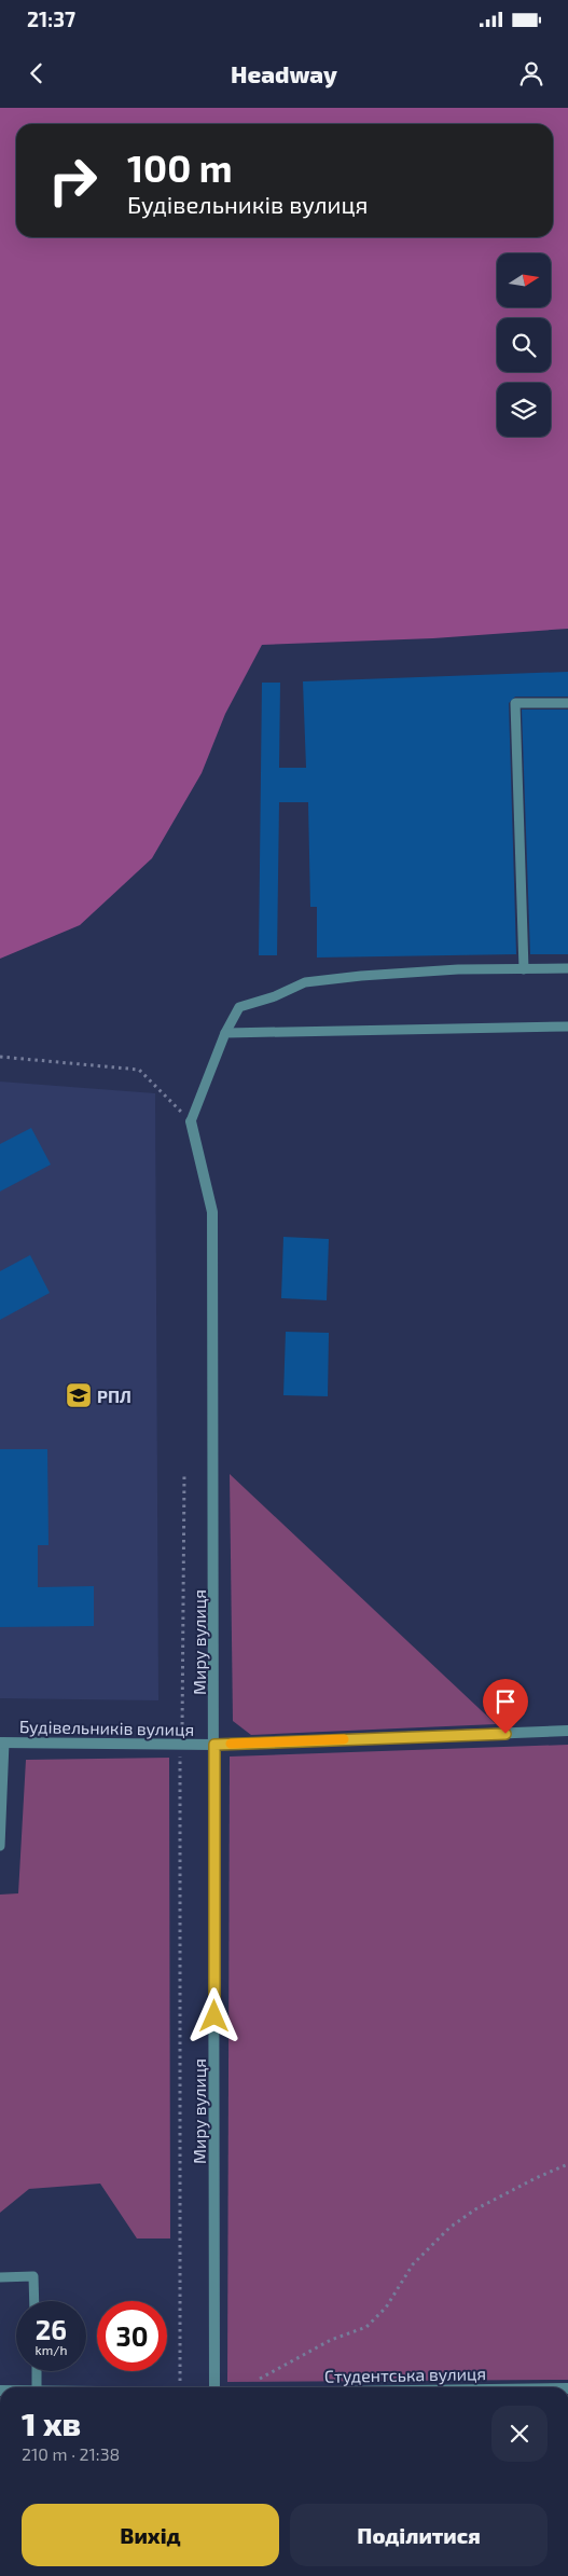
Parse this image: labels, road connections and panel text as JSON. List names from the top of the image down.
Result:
{
  "streets": {
    "street": ["Миру вулиця", "Будівельників вулиця"]
  },
  "crossings": [
    ["Миру вулиця", "Будівельників вулиця"]
  ],
  "places": {
    "school or university": ["РПЛ"]
  },
  "north": "right",
  "page": {
    "status": "21:37",
    "header": "Headway",
    "turn": ["100 m", "Будівельників вулиця"],
    "speed": "26 km/h",
    "limit": "30",
    "heading": ["1 хв", "210 m · 21:38"],
    "buttons": ["Вихід", "Поділитися"]
  }
}
